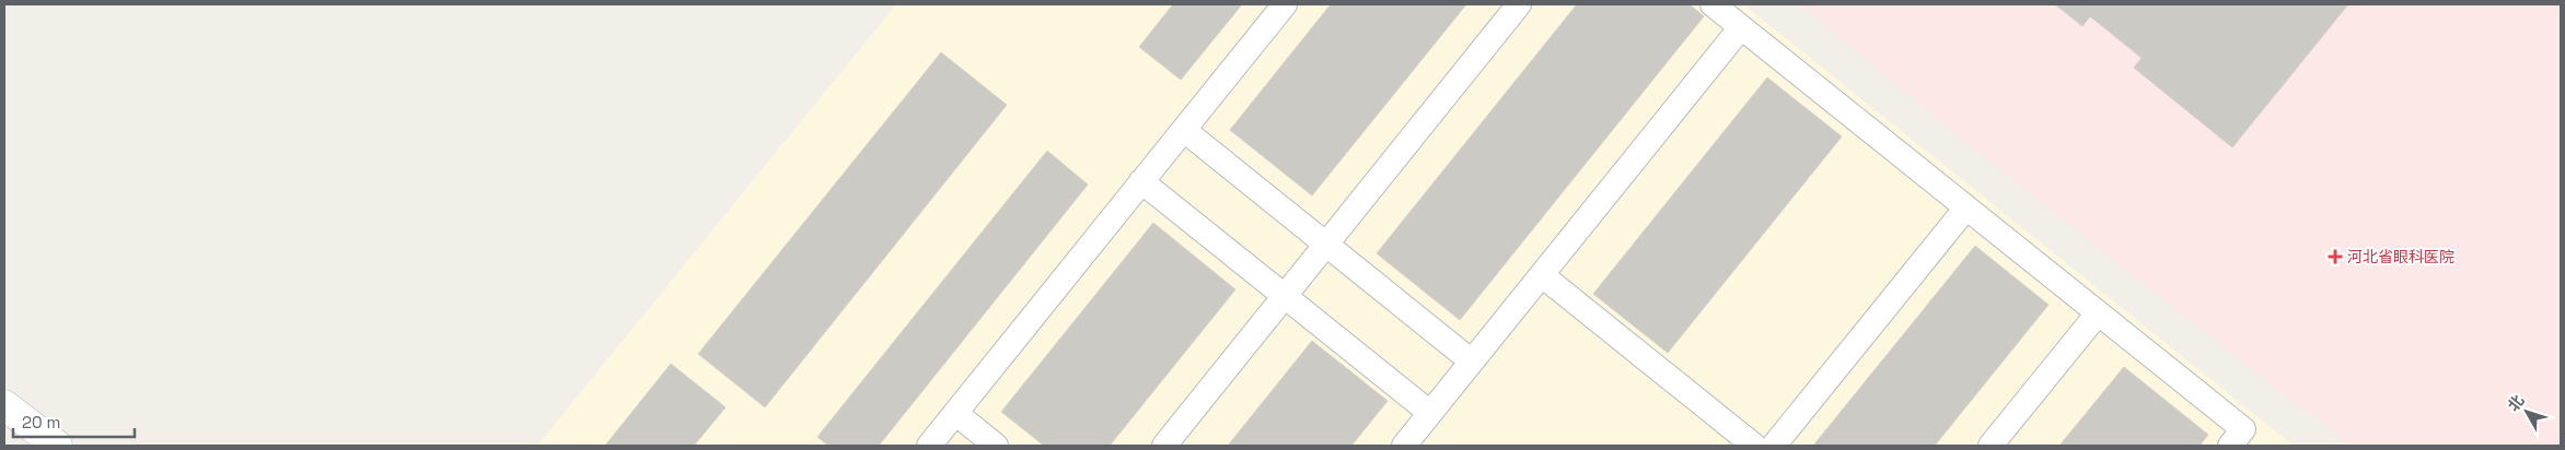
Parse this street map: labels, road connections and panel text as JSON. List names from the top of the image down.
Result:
{
  "places": {
    "health": ["河北省眼科医院"]
  },
  "scale_bar": "20 m",
  "north": "top left"
}
